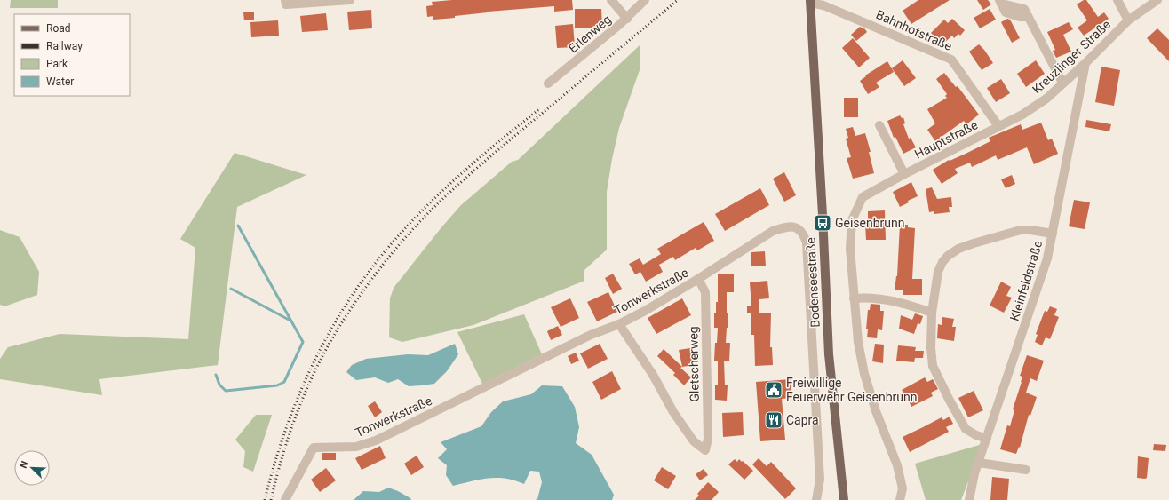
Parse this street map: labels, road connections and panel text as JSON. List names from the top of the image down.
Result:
{
  "streets": {
    "main road": ["Bodenseestraße"],
    "street": [
      "Bahnhofstraße",
      "Erlenweg",
      "Kreuzlinger Straße",
      "Hauptstraße",
      "Kleinfeldstraße",
      "Tonwerkstraße",
      "Gletscherweg"
    ]
  },
  "crossings": [
    ["Bahnhofstraße", "Kreuzlinger Straße"],
    ["Bahnhofstraße", "Hauptstraße"],
    ["Bahnhofstraße", "Bodenseestraße"],
    ["Kreuzlinger Straße", "Hauptstraße"],
    ["Kreuzlinger Straße", "Kleinfeldstraße"],
    ["Tonwerkstraße", "Gletscherweg"]
  ],
  "places": {
    "bus stop": ["Geisenbrunn"],
    "public building": ["Freiwillige Feuerwehr Geisenbrunn"],
    "restaurant": ["Capra"]
  },
  "legend": [
    "Road",
    "Railway",
    "Park",
    "Water"
  ],
  "north": "top left"
}
